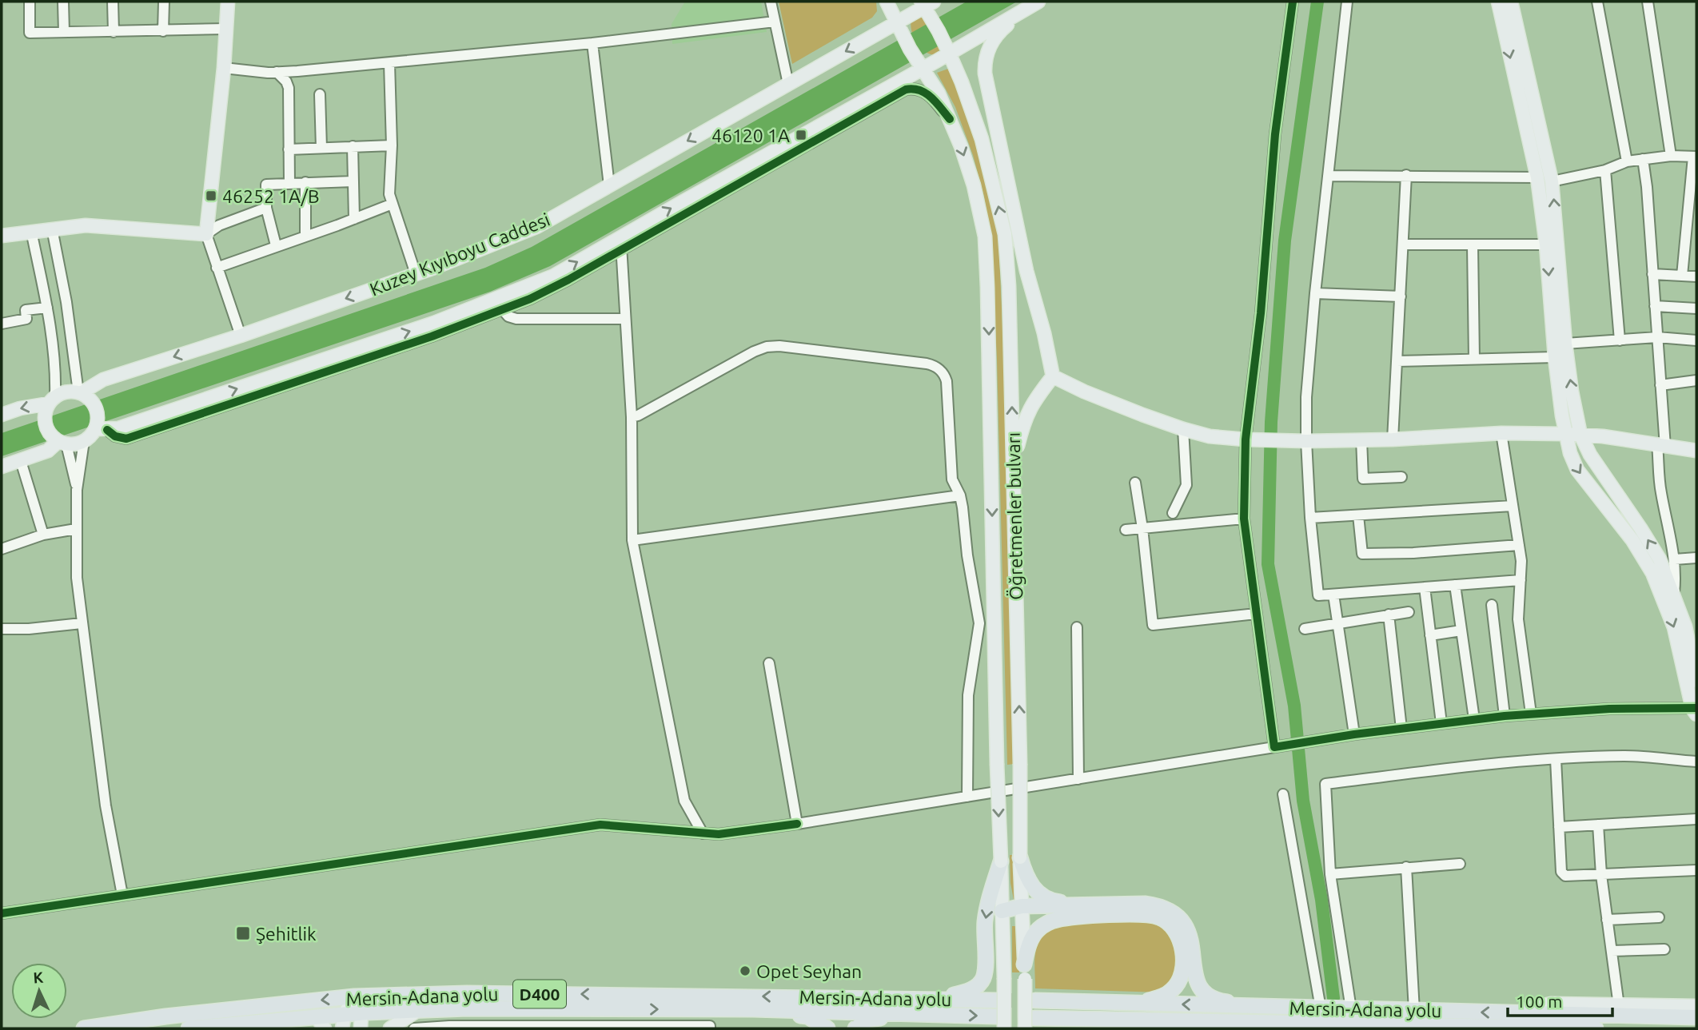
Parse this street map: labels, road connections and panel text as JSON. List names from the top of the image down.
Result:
{
  "streets": {
    "highway": ["D400", "Mersin-Adana yolu"],
    "main road": ["Kuzey Kıyıboyu Caddesi", "Öğretmenler bulvarı"]
  },
  "crossings": [
    ["Kuzey Kıyıboyu Caddesi", "Öğretmenler bulvarı"],
    ["Öğretmenler bulvarı", "Mersin-Adana yolu"]
  ],
  "places": {
    "transit": ["46120 1A", "46252 1A/B", "Şehitlik"],
    "other": ["Opet Seyhan"]
  },
  "scale_bar": "100 m",
  "north": "top"
}
